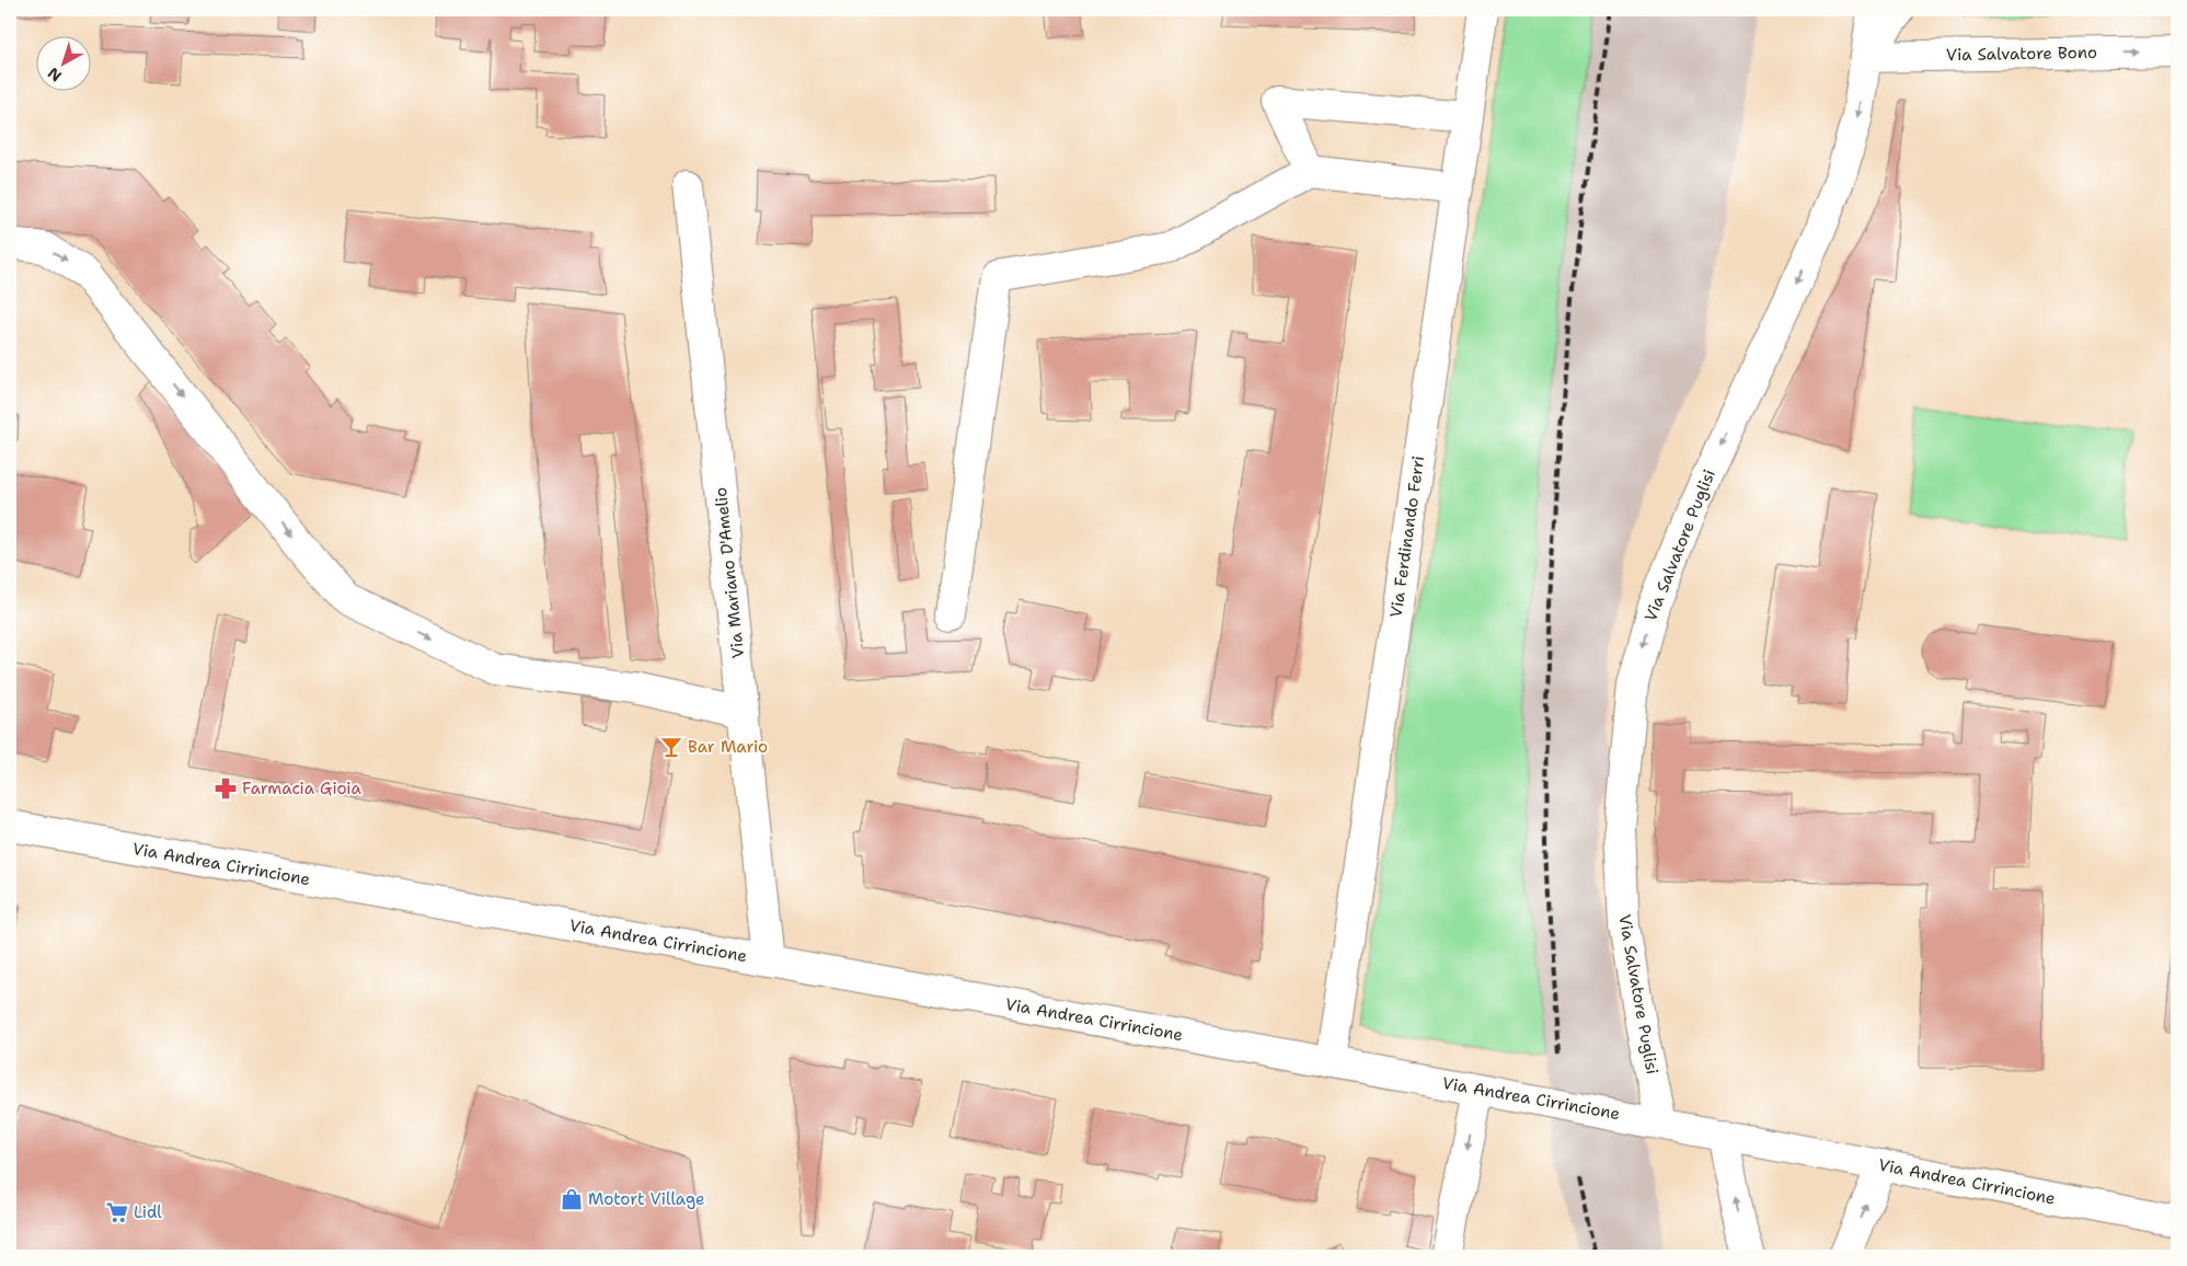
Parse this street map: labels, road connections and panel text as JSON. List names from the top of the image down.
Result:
{
  "streets": {
    "street": [
      "Via Salvatore Bono",
      "Via Ferdinando Ferri",
      "Via Salvatore Puglisi",
      "Via Mariano D'Amelio",
      "Via Andrea Cirrincione"
    ]
  },
  "crossings": [
    ["Via Salvatore Bono", "Via Salvatore Puglisi"],
    ["Via Ferdinando Ferri", "Via Andrea Cirrincione"],
    ["Via Salvatore Puglisi", "Via Andrea Cirrincione"],
    ["Via Mariano D'Amelio", "Via Andrea Cirrincione"]
  ],
  "one_way": ["Via Salvatore Bono", "Via Salvatore Puglisi"],
  "places": {
    "bar": ["Bar Mario"],
    "pharmacy": ["Farmacia Gioia"],
    "shop": ["Motort Village"],
    "supermarket": ["Lidl"]
  },
  "north": "bottom left"
}
